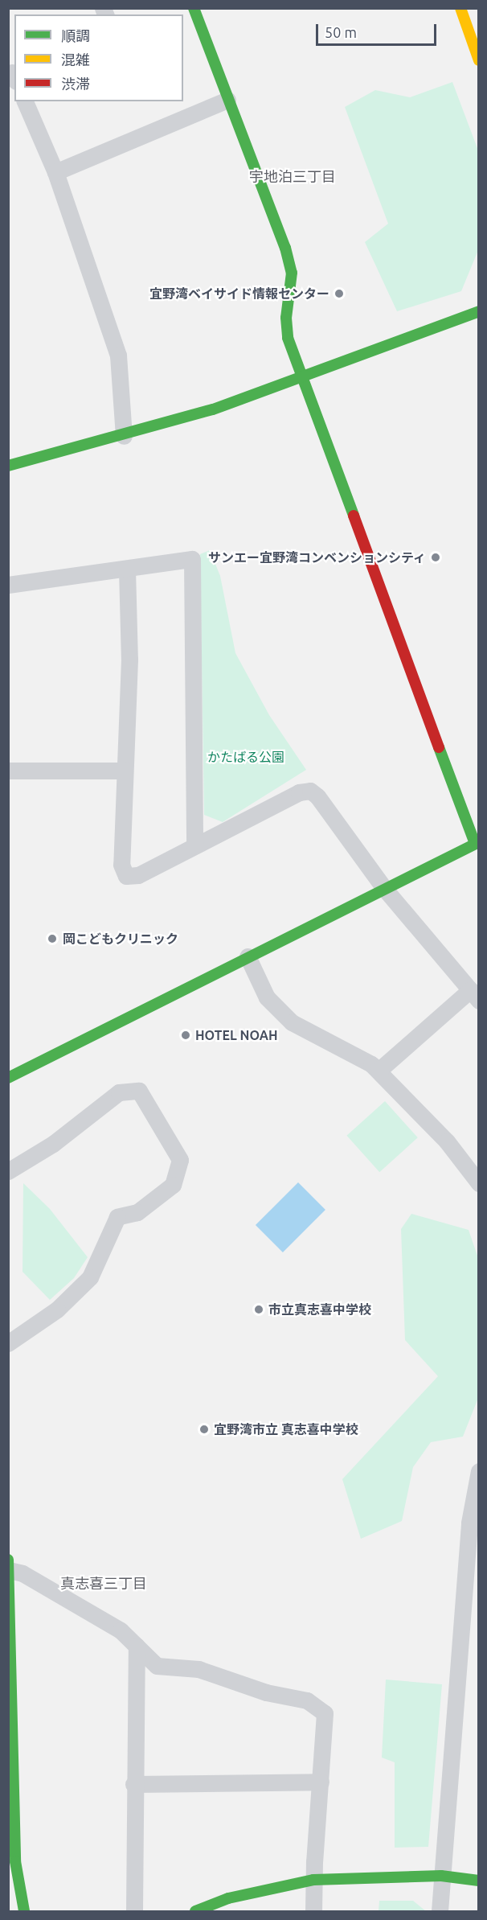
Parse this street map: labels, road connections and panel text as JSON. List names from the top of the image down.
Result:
{
  "districts": ["宇地泊三丁目", "真志喜三丁目"],
  "parks": ["かたばる公園"],
  "places": [
    "宜野湾ベイサイド情報センター",
    "サンエー宜野湾コンベンションシティ",
    "岡こどもクリニック",
    "HOTEL NOAH",
    "市立真志喜中学校",
    "宜野湾市立 真志喜中学校"
  ],
  "legend": ["順調", "混雑", "渋滞"],
  "scale_bar": "50 m"
}
